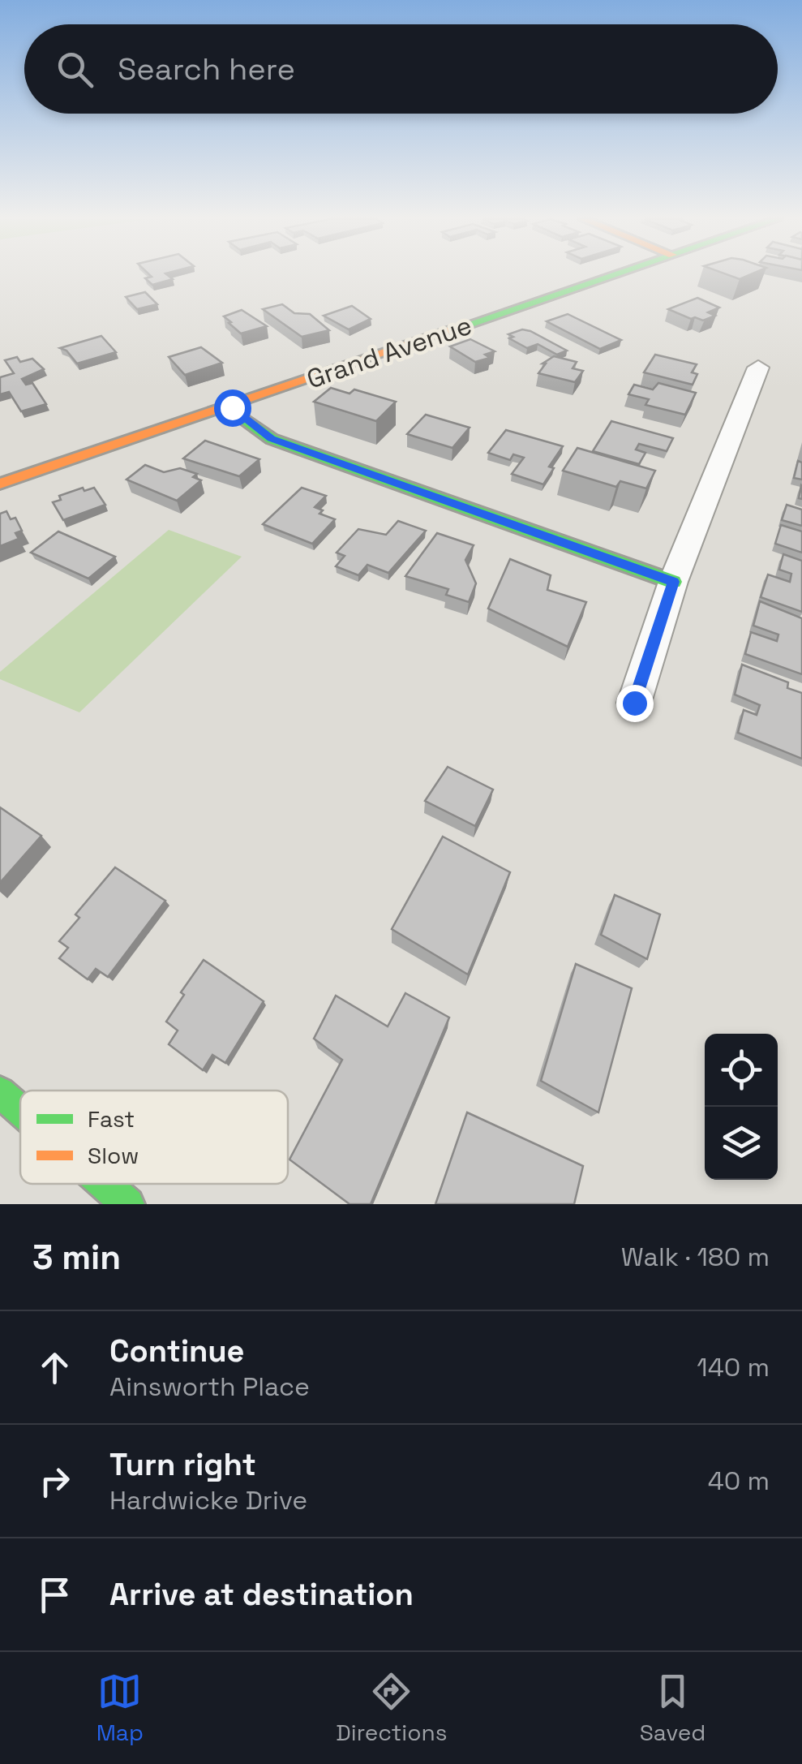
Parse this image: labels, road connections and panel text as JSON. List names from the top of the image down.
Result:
{
  "streets": {
    "street": ["Grand Avenue"]
  },
  "legend": ["Fast", "Slow"],
  "page": {
    "search": "Search here",
    "heading": ["3 min", "Walk · 180 m"],
    "list": [
      ["Continue", "Ainsworth Place", "140 m"],
      ["Turn right", "Hardwicke Drive", "40 m"],
      "Arrive at destination"
    ],
    "nav": ["Map", "Directions", "Saved"]
  }
}
